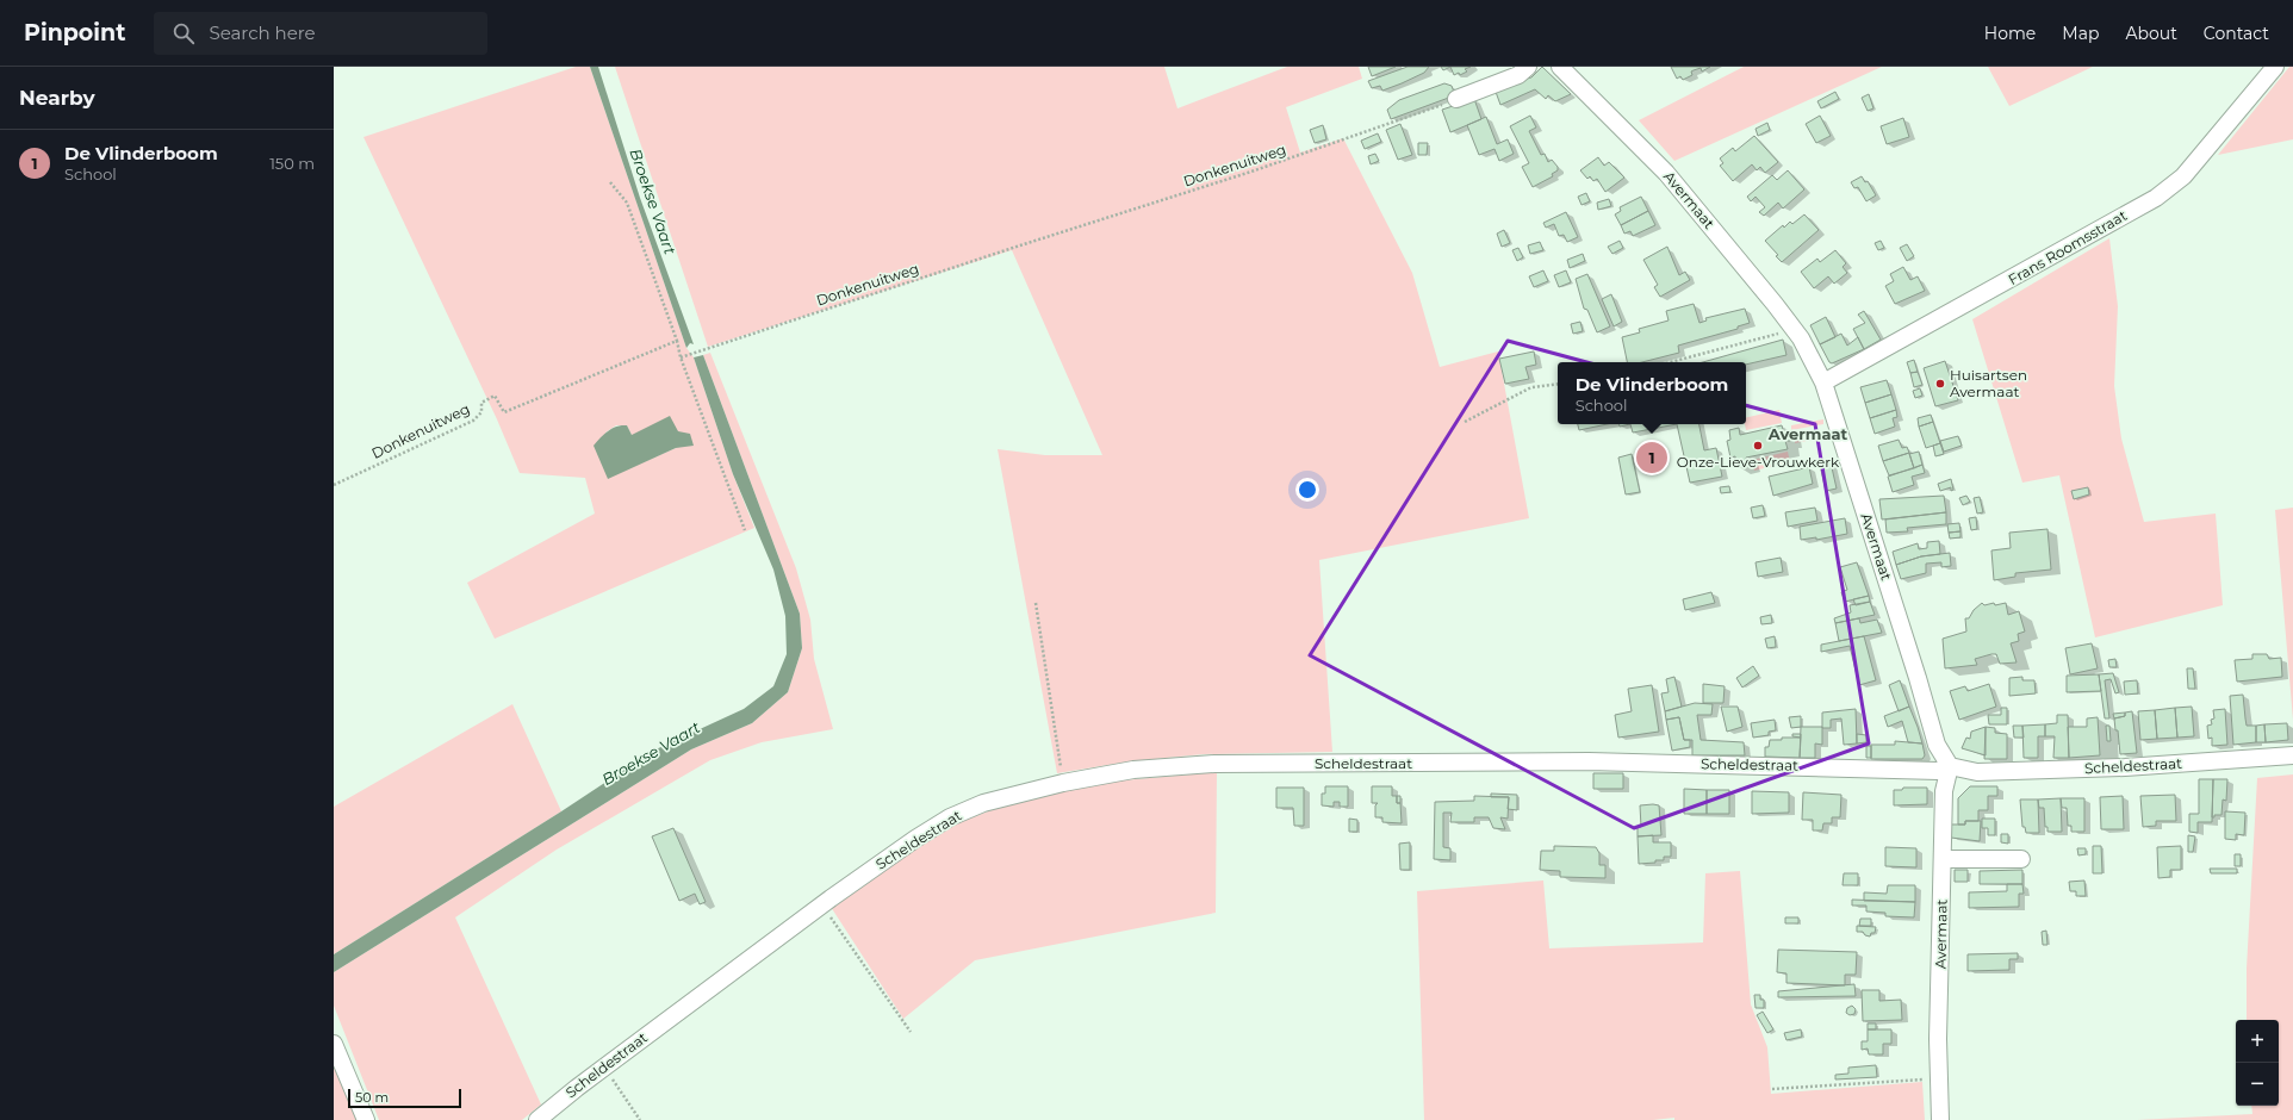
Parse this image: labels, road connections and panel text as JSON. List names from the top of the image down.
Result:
{
  "streets": {
    "street": ["Avermaat", "Frans Roomsstraat", "Scheldestraat"],
    "path": ["Donkenuitweg"]
  },
  "crossings": [
    ["Avermaat", "Frans Roomsstraat"],
    ["Avermaat", "Scheldestraat"]
  ],
  "districts": ["Avermaat"],
  "water": ["Broekse Vaart"],
  "places": ["Huisartsen Avermaat", "Onze-Lieve-Vrouwkerk"],
  "scale_bar": "50 m",
  "page": {
    "header": "Pinpoint",
    "search": "Search here",
    "nav": [
      "Home",
      "Map",
      "About",
      "Contact"
    ],
    "heading": "Nearby",
    "list": [
      {
        "mark": "1",
        "name": "De Vlinderboom",
        "note": "School",
        "value": "150 m"
      }
    ],
    "popup": ["De Vlinderboom", "School"],
    "pins": "1",
    "map_buttons": ["+", "−"],
    "scale": "50 m"
  }
}
